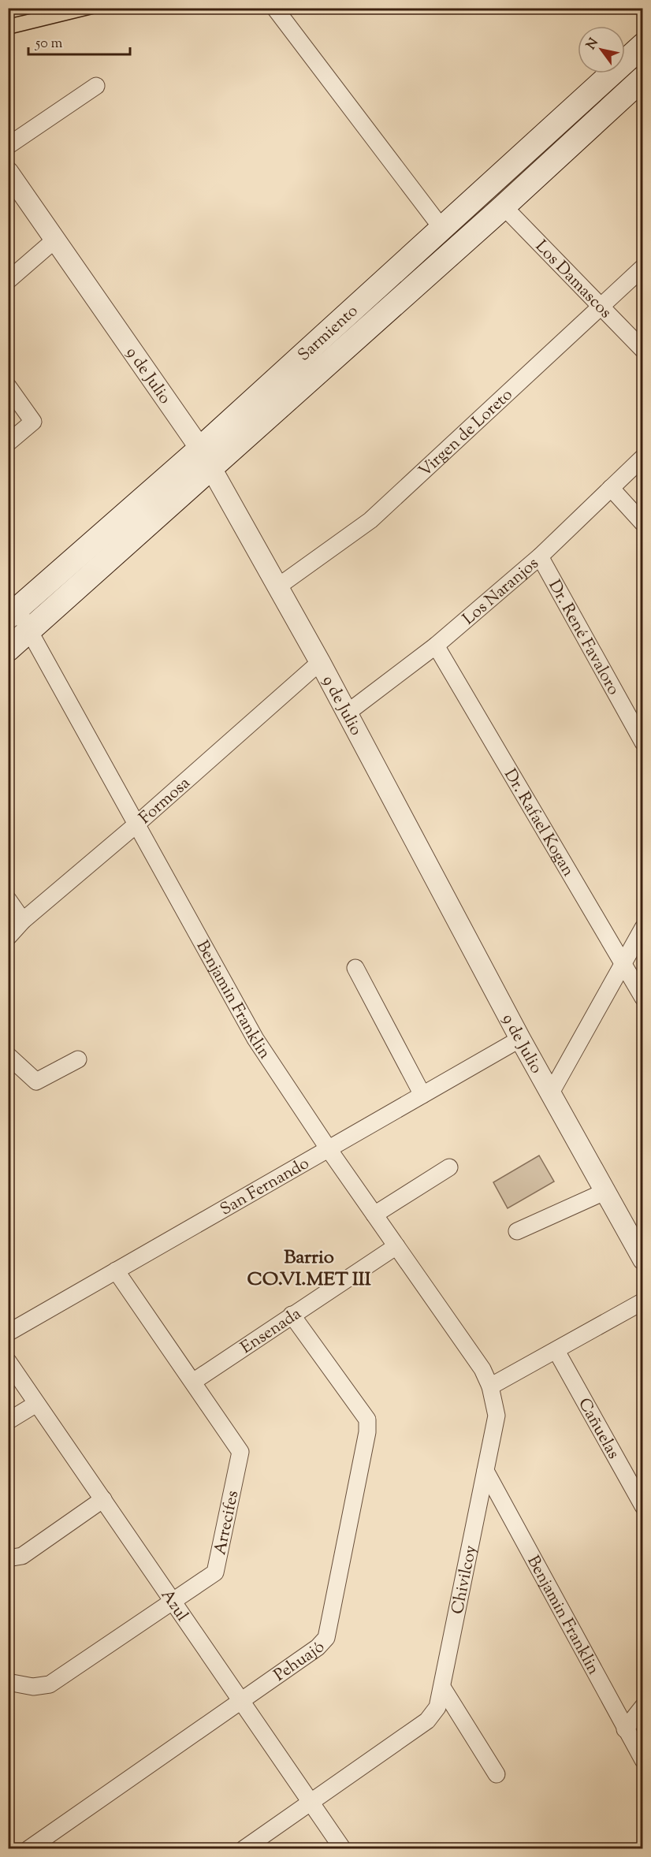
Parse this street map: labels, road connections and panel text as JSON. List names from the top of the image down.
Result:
{
  "streets": {
    "main road": ["Sarmiento"],
    "street": [
      "Los Damascos",
      "9 de Julio",
      "Virgen de Loreto",
      "Los Naranjos",
      "Dr. René Favaloro",
      "Formosa",
      "Dr. Rafael Kogan",
      "Benjamin Franklin",
      "San Fernando",
      "Ensenada",
      "Cañuelas",
      "Arrecifes",
      "Chivilcoy",
      "Azul",
      "Pehuajó"
    ]
  },
  "crossings": [
    ["Los Damascos", "Sarmiento"],
    ["Los Damascos", "Virgen de Loreto"],
    ["Sarmiento", "9 de Julio"],
    ["Sarmiento", "Benjamin Franklin"],
    ["9 de Julio", "Virgen de Loreto"],
    ["9 de Julio", "Los Naranjos"],
    ["9 de Julio", "Formosa"],
    ["9 de Julio", "San Fernando"],
    ["Los Naranjos", "Dr. René Favaloro"],
    ["Los Naranjos", "Dr. Rafael Kogan"],
    ["Formosa", "Benjamin Franklin"],
    ["Benjamin Franklin", "San Fernando"],
    ["Benjamin Franklin", "Ensenada"],
    ["Benjamin Franklin", "Chivilcoy"],
    ["San Fernando", "Arrecifes"],
    ["Ensenada", "Arrecifes"],
    ["Ensenada", "Pehuajó"],
    ["Arrecifes", "Azul"],
    ["Chivilcoy", "Azul"],
    ["Azul", "Pehuajó"]
  ],
  "districts": ["Barrio CO.VI.MET III"],
  "scale_bar": "50 m",
  "north": "top left"
}
